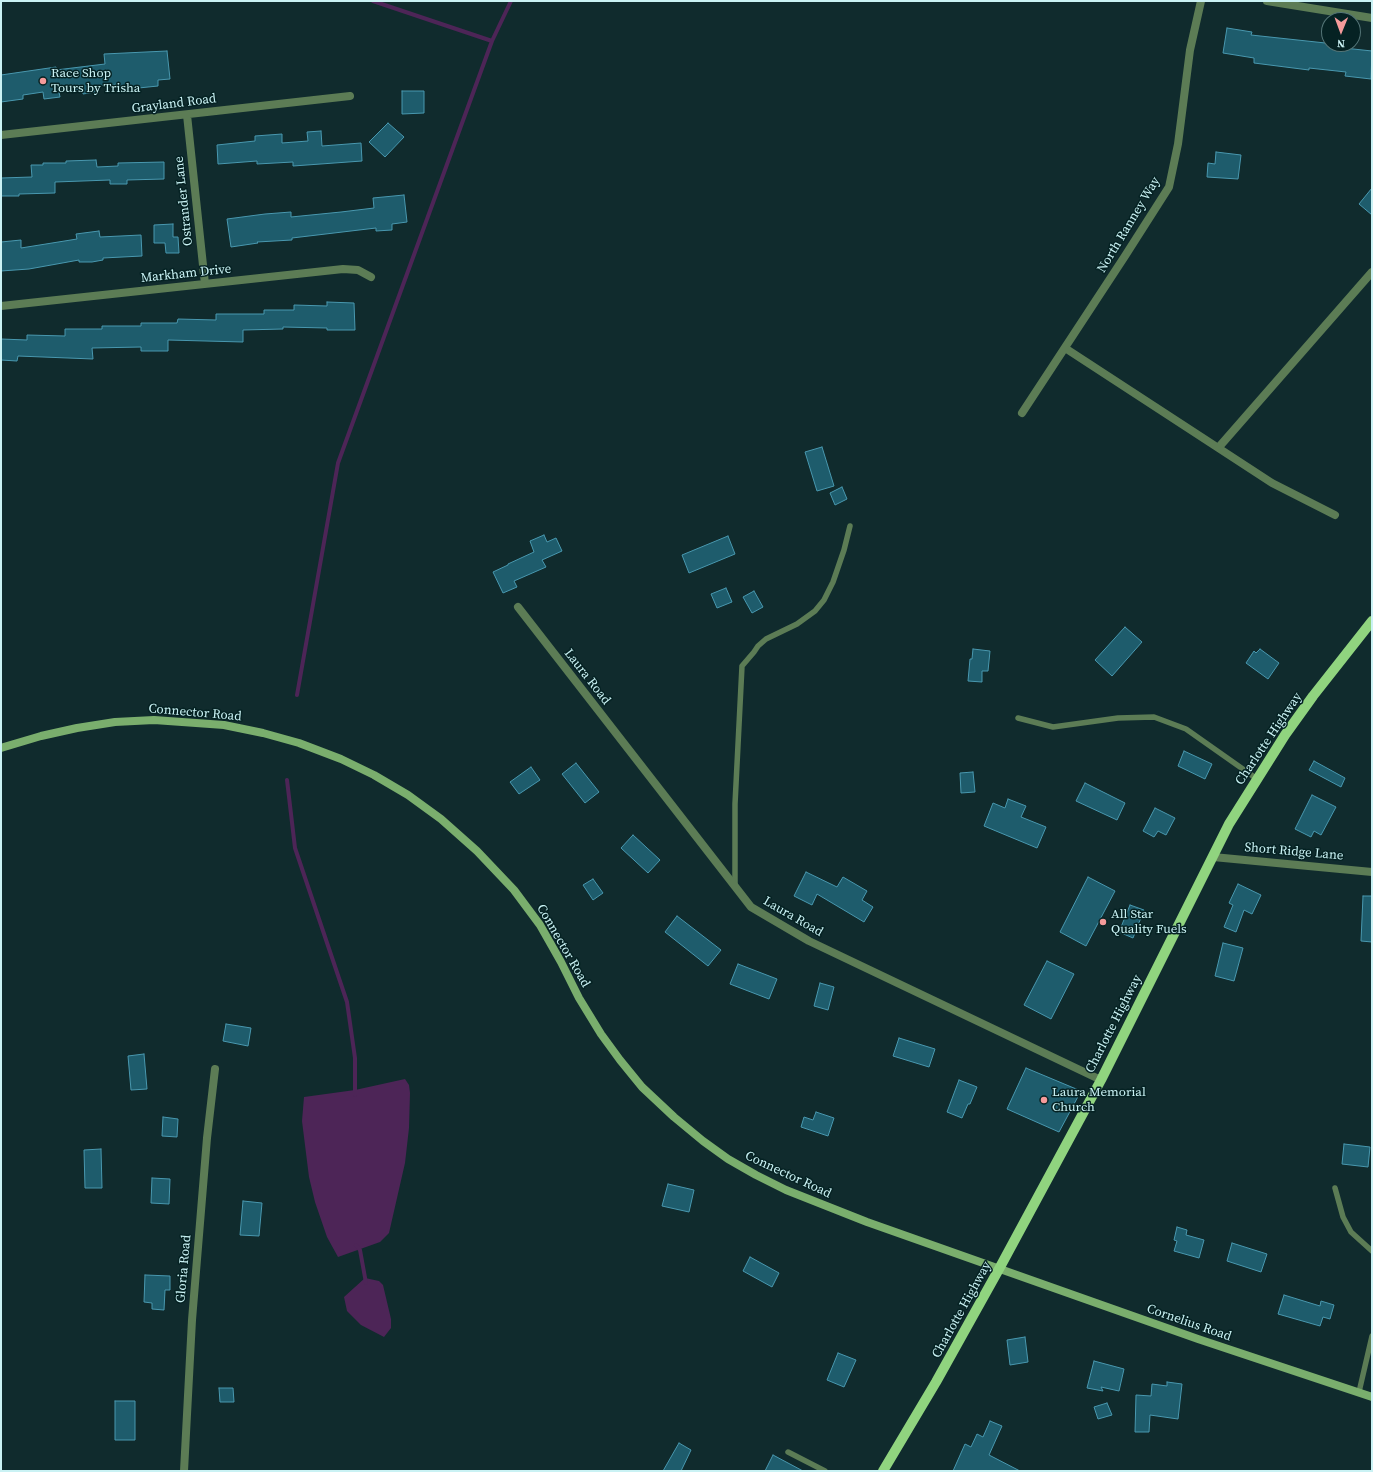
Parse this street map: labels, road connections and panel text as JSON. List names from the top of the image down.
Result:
{
  "streets": {
    "main road": ["Charlotte Highway"],
    "street": [
      "Grayland Road",
      "Ostrander Lane",
      "North Ranney Way",
      "Markham Drive",
      "Laura Road",
      "Connector Road",
      "Short Ridge Lane",
      "Gloria Road",
      "Cornelius Road"
    ]
  },
  "crossings": [
    ["Grayland Road", "Ostrander Lane"],
    ["Ostrander Lane", "Markham Drive"],
    ["Laura Road", "Charlotte Highway"],
    ["Connector Road", "Charlotte Highway"],
    ["Connector Road", "Cornelius Road"],
    ["Charlotte Highway", "Short Ridge Lane"],
    ["Charlotte Highway", "Cornelius Road"]
  ],
  "places": ["Race Shop Tours by Trisha", "All Star Quality Fuels", "Laura Memorial Church"],
  "north": "bottom"
}
